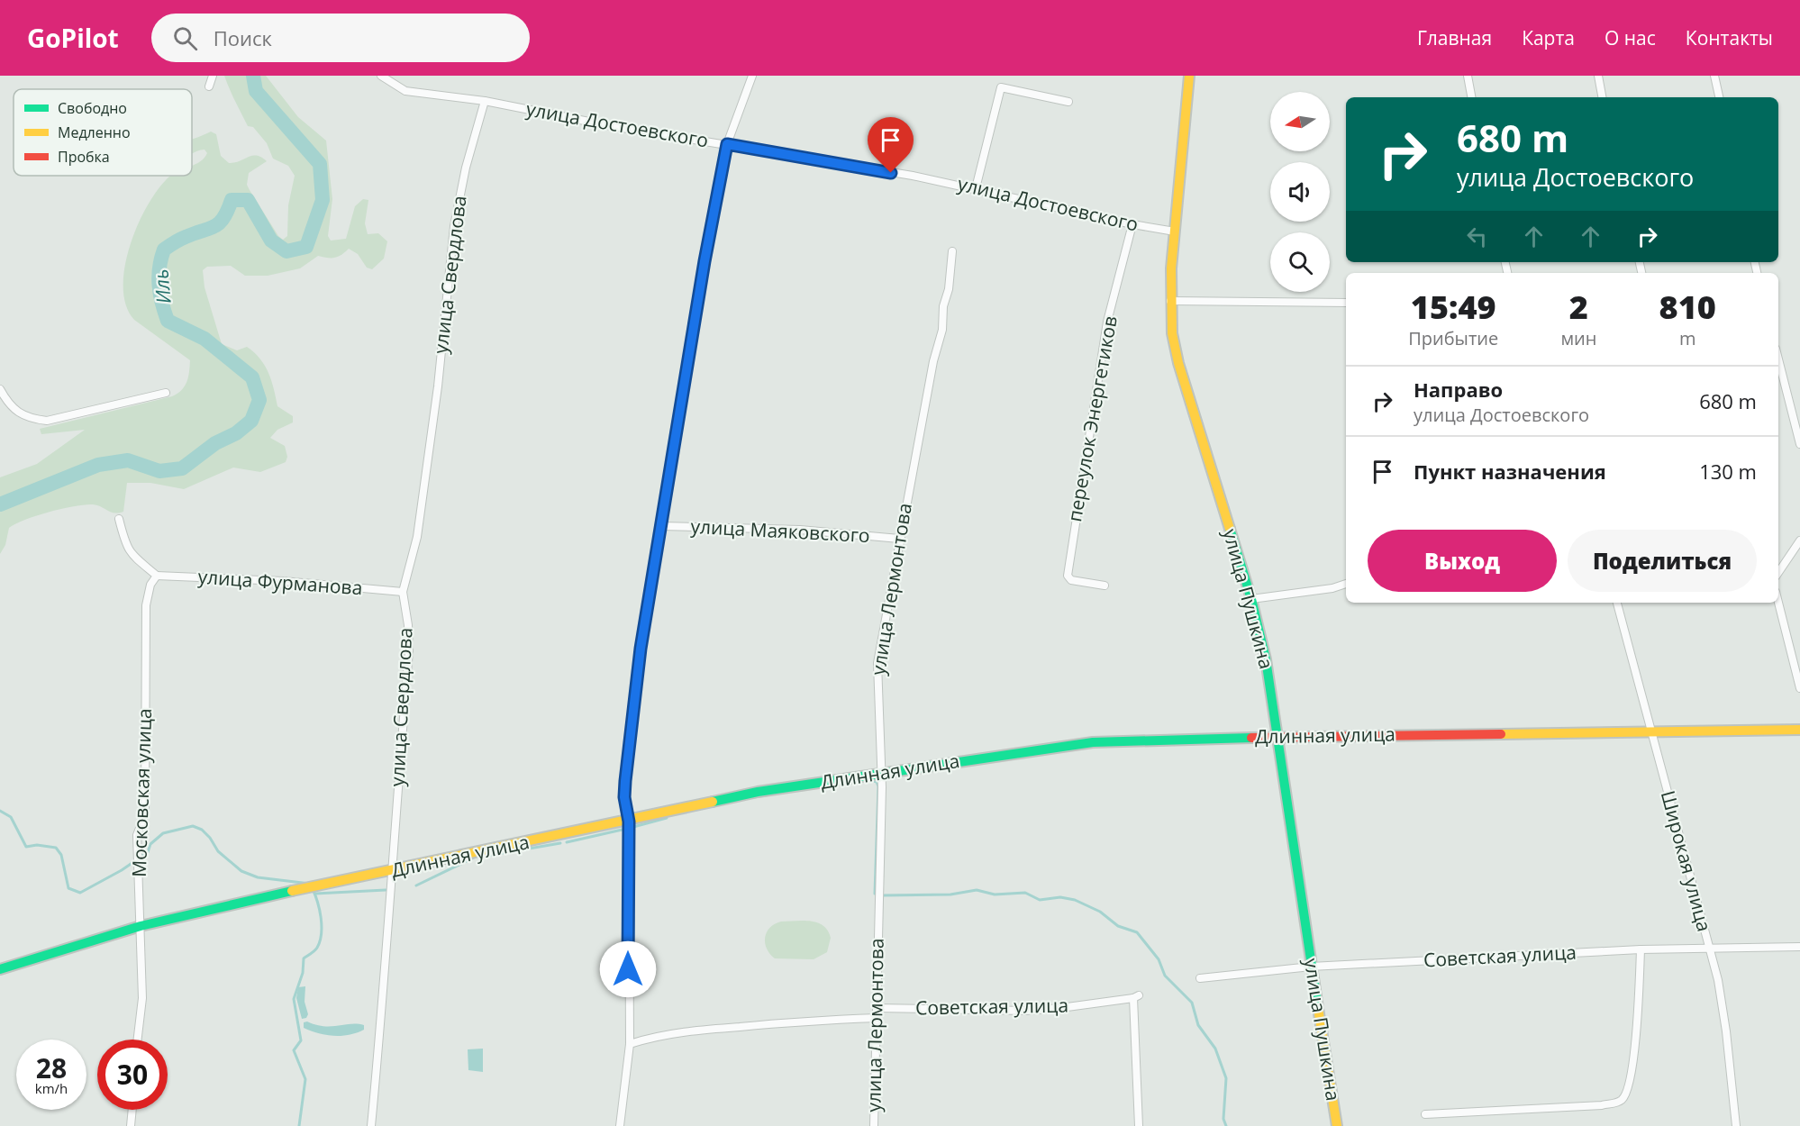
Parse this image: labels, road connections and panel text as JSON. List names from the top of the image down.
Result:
{
  "streets": {
    "main road": ["улица Пушкина", "Длинная улица"],
    "street": [
      "улица Достоевского",
      "улица Свердлова",
      "переулок Энергетиков",
      "улица Маяковского",
      "улица Фурманова",
      "улица Лермонтова",
      "Московская улица",
      "Широкая улица",
      "Советская улица"
    ]
  },
  "crossings": [
    ["улица Достоевского", "улица Свердлова"],
    ["улица Достоевского", "переулок Энергетиков"],
    ["улица Достоевского", "улица Пушкина"],
    ["улица Свердлова", "улица Фурманова"],
    ["улица Свердлова", "Длинная улица"],
    ["улица Маяковского", "улица Лермонтова"],
    ["улица Фурманова", "Московская улица"],
    ["улица Лермонтова", "Длинная улица"],
    ["улица Лермонтова", "Советская улица"],
    ["улица Пушкина", "Длинная улица"],
    ["улица Пушкина", "Советская улица"],
    ["Длинная улица", "Московская улица"],
    ["Длинная улица", "Широкая улица"],
    ["Широкая улица", "Советская улица"]
  ],
  "water": ["Иль"],
  "legend": ["Свободно", "Медленно", "Пробка"],
  "north": "left",
  "page": {
    "header": "GoPilot",
    "search": "Поиск",
    "nav": [
      "Главная",
      "Карта",
      "О нас",
      "Контакты"
    ],
    "turn": ["680 m", "улица Достоевского"],
    "eta": [
      "15:49",
      "Прибытие",
      "2",
      "мин",
      "810",
      "m"
    ],
    "list": [
      {
        "name": "Направо",
        "note": "улица Достоевского",
        "value": "680 m"
      },
      {
        "name": "Пункт назначения",
        "value": "130 m"
      }
    ],
    "buttons": ["Выход", "Поделиться"],
    "speed": "28 km/h",
    "limit": "30"
  }
}
